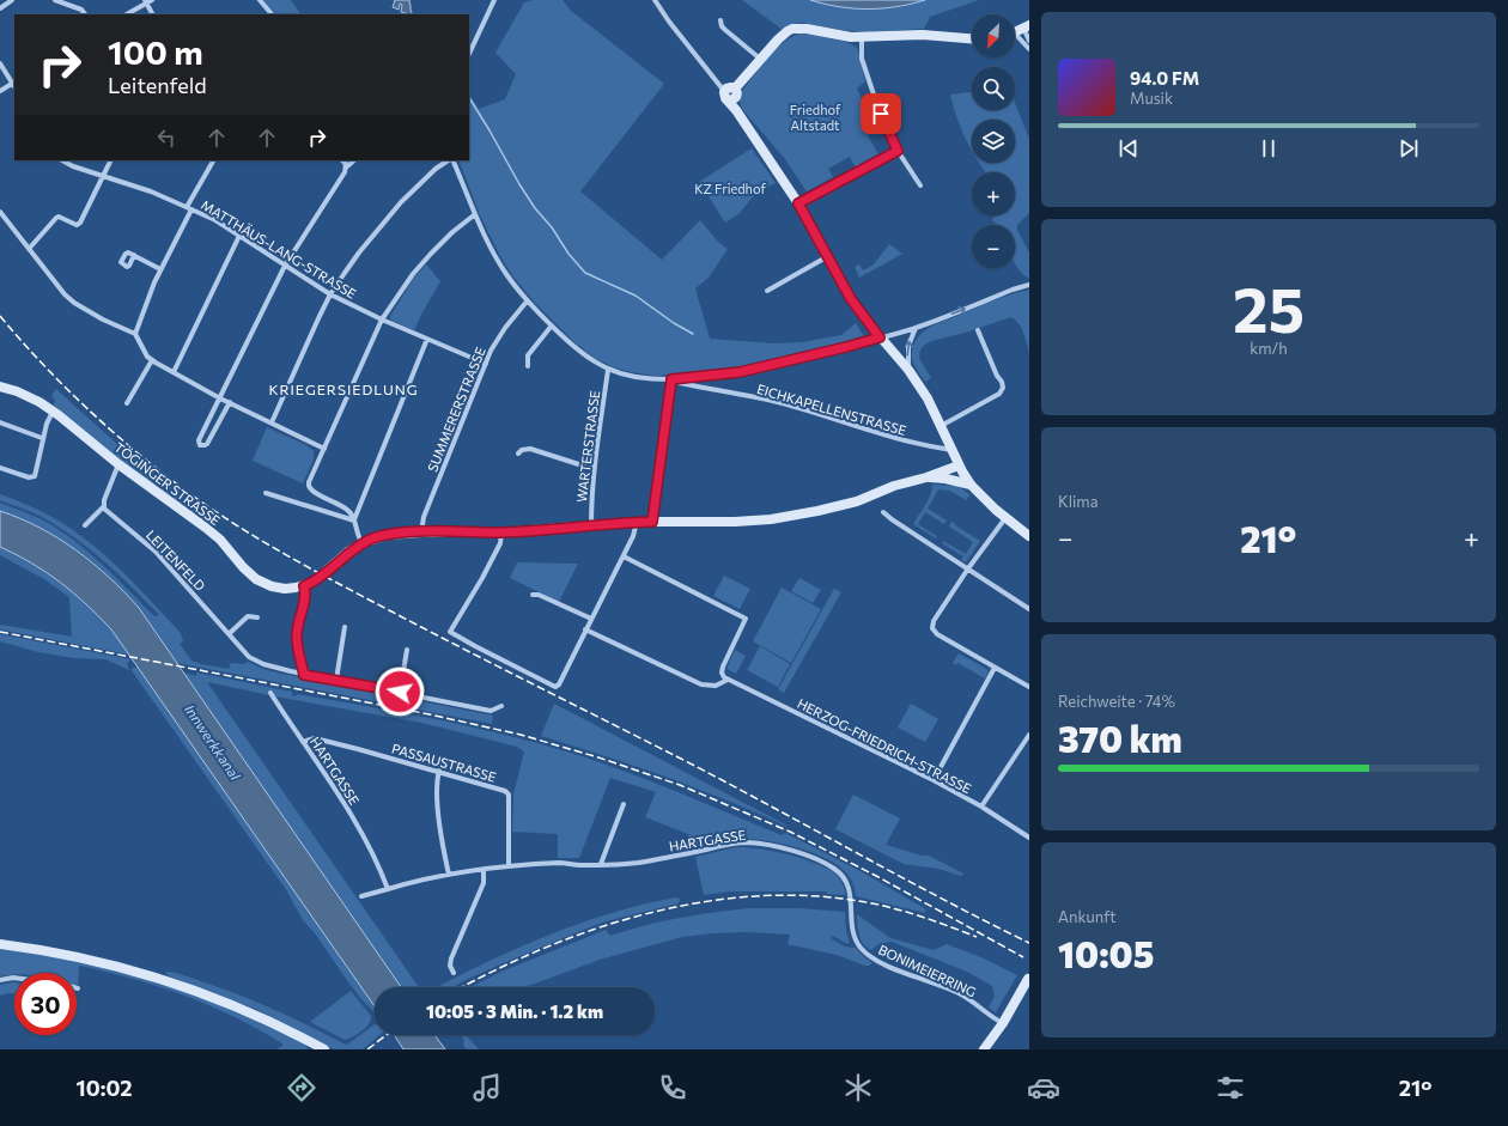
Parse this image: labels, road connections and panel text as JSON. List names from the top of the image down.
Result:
{
  "streets": {
    "street": [
      "MATTHÄUS-LANG-STRASSE",
      "SUMMERERSTRASSE",
      "EICHKAPELLENSTRASSE",
      "WARTERSTRASSE",
      "TÖGINGER STRASSE",
      "LEITENFELD",
      "HERZOG-FRIEDRICH-STRASSE",
      "PASSAUSTRASSE",
      "HARTGASSE",
      "BONIMEIERRING"
    ]
  },
  "crossings": [
    ["MATTHÄUS-LANG-STRASSE", "SUMMERERSTRASSE"],
    ["SUMMERERSTRASSE", "EICHKAPELLENSTRASSE"],
    ["EICHKAPELLENSTRASSE", "WARTERSTRASSE"],
    ["PASSAUSTRASSE", "HARTGASSE"],
    ["HARTGASSE", "BONIMEIERRING"]
  ],
  "districts": ["KRIEGERSIEDLUNG"],
  "water": ["Innwerkkanal"],
  "parks": ["Friedhof Altstadt", "KZ Friedhof"],
  "north": "bottom left",
  "page": {
    "map_buttons": ["+", "−"],
    "turn": ["100 m", "Leitenfeld"],
    "song": ["94.0 FM", "Musik"],
    "tile": [
      ["25", "km/h"],
      "Klima",
      ["Reichweite · 74%", "370 km"],
      ["Ankunft", "10:05"]
    ],
    "heat": ["−", "21°", "+"],
    "limit": "30",
    "trip": "10:05 · 3 Min. · 1.2 km",
    "tabs": ["10:02", "21°"]
  }
}
